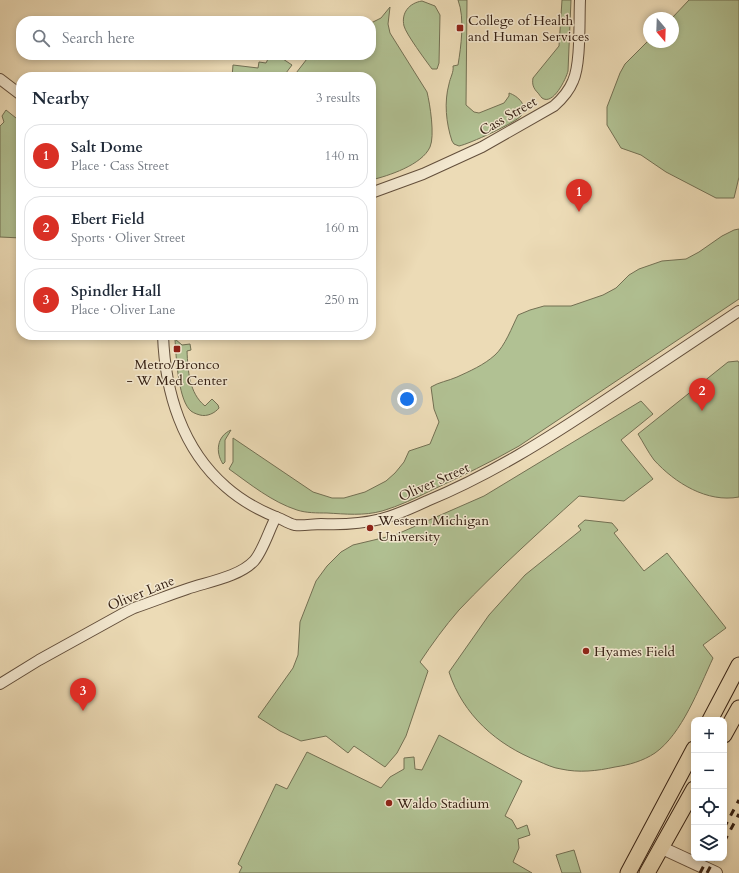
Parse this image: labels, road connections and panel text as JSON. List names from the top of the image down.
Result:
{
  "streets": {
    "street": ["Cass Street", "Oliver Street", "Oliver Lane"]
  },
  "crossings": [
    ["Oliver Street", "Oliver Lane"]
  ],
  "places": {
    "transit": ["College of Health and Human Services", "Metro/Bronco - W Med Center"],
    "other": ["Western Michigan University", "Hyames Field", "Waldo Stadium"]
  },
  "north": "bottom",
  "page": {
    "search": "Search here",
    "heading": ["Nearby", "3 results"],
    "list": [
      {
        "mark": "1",
        "name": "Salt Dome",
        "note": "Place · Cass Street",
        "value": "140 m"
      },
      {
        "mark": "2",
        "name": "Ebert Field",
        "note": "Sports · Oliver Street",
        "value": "160 m"
      },
      {
        "mark": "3",
        "name": "Spindler Hall",
        "note": "Place · Oliver Lane",
        "value": "250 m"
      }
    ],
    "pins": ["1", "2", "3"],
    "map_buttons": ["+", "−"]
  }
}
